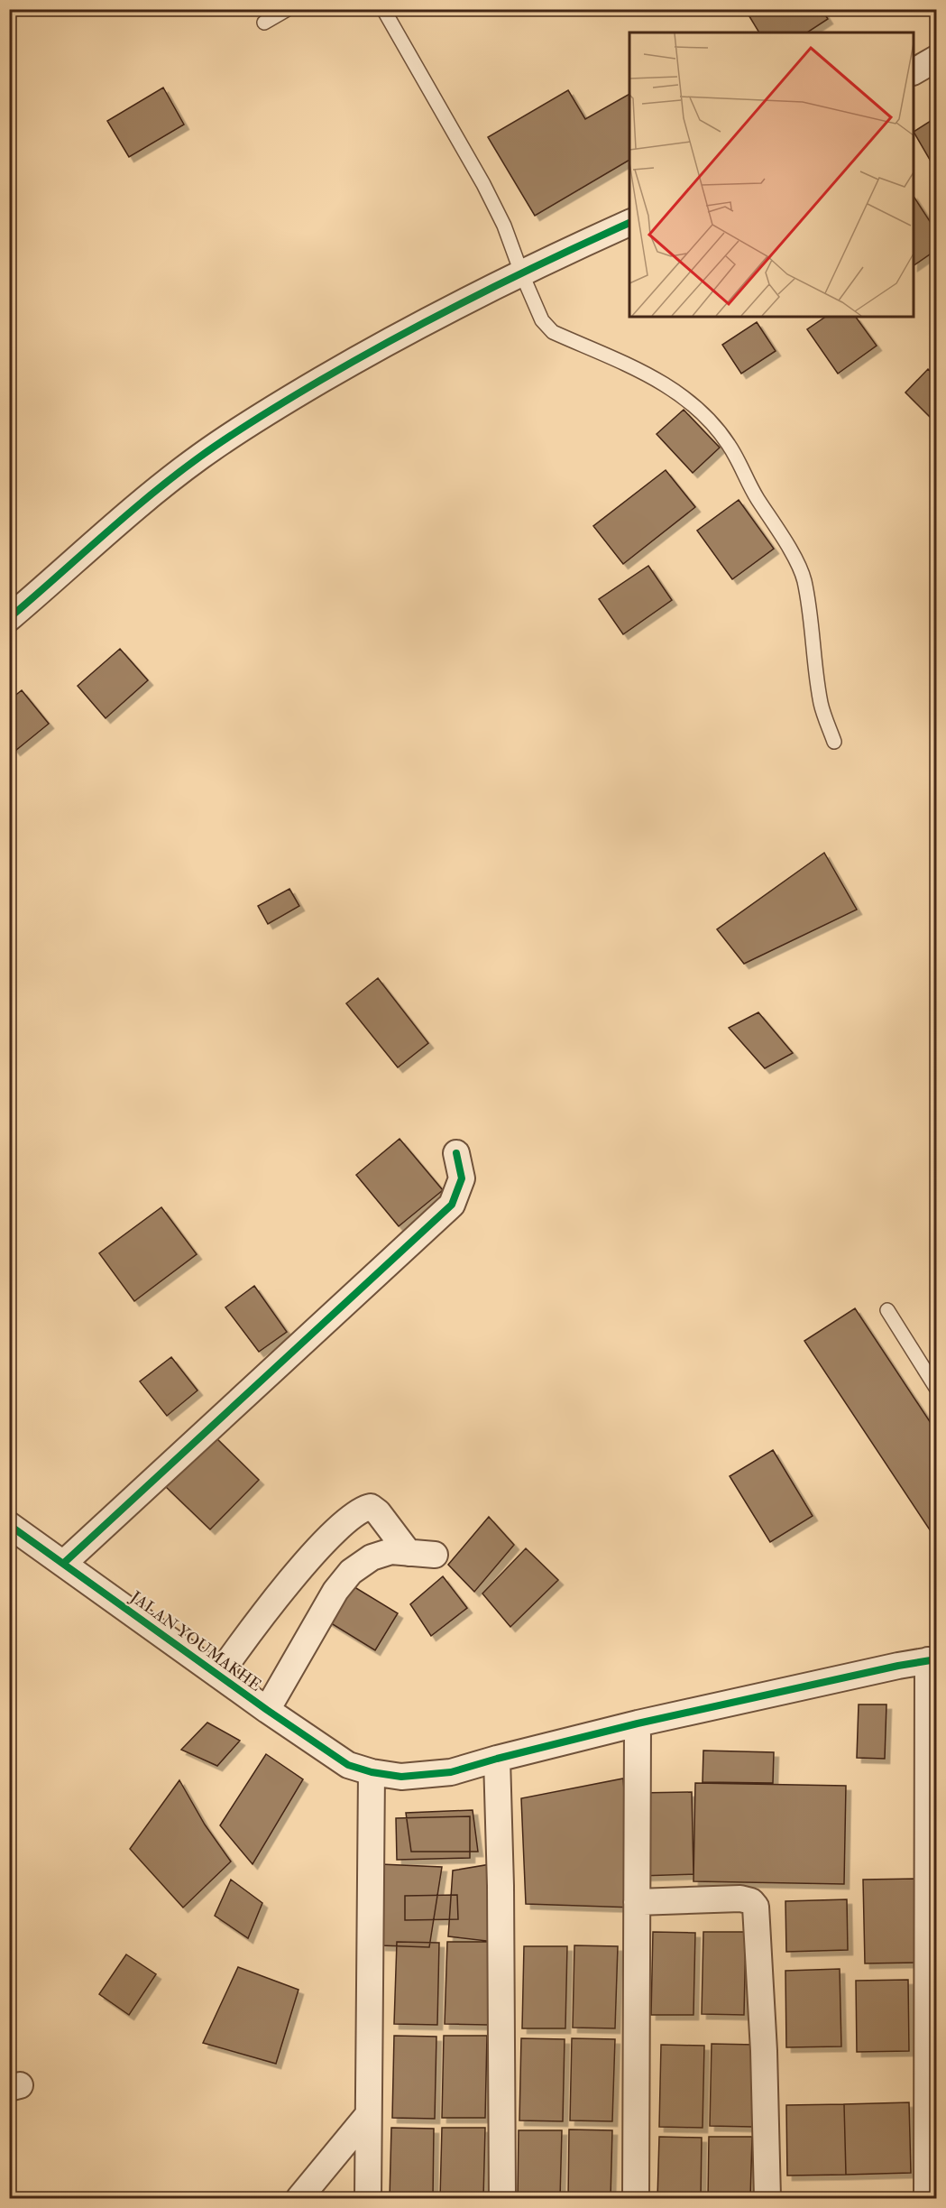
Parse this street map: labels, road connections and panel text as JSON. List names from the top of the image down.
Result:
{
  "streets": {
    "street": ["JALAN YOUMAKHE"]
  }
}
